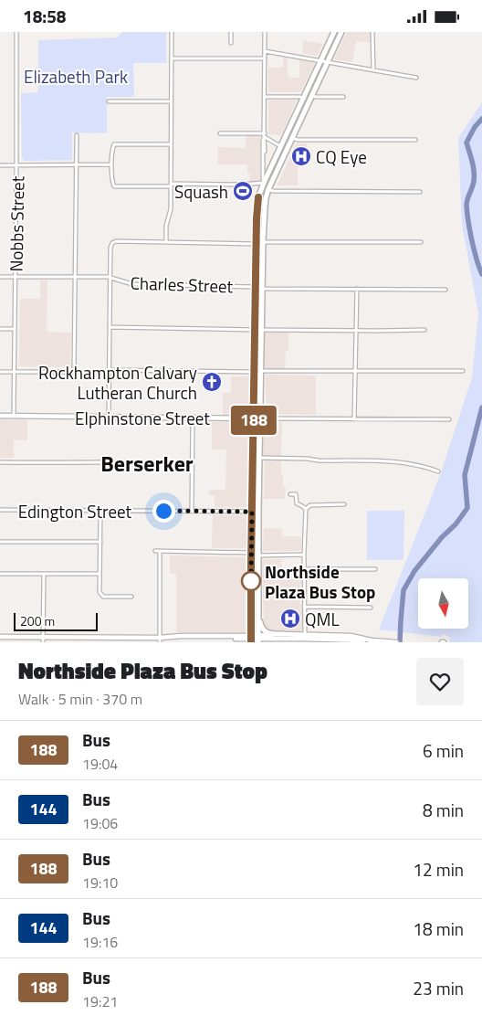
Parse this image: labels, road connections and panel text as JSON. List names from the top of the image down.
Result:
{
  "streets": {
    "main road": ["Elphinstone Street"],
    "street": ["Nobbs Street", "Charles Street", "Edington Street"]
  },
  "crossings": [
    ["Nobbs Street", "Charles Street"],
    ["Nobbs Street", "Elphinstone Street"]
  ],
  "districts": ["Berserker"],
  "parks": ["Elizabeth Park"],
  "places": {
    "hospital": ["CQ Eye", "QML"],
    "sports": ["Squash"],
    "church": ["Rockhampton Calvary Lutheran Church"],
    "other": ["Northside Plaza Bus Stop"]
  },
  "lines": ["bus line 188"],
  "scale_bar": "200 m",
  "north": "bottom",
  "page": {
    "status": "18:58",
    "on_map": "188",
    "scale": "200 m",
    "heading": ["Northside Plaza Bus Stop", "Walk · 5 min · 370 m"],
    "list": [
      {
        "mark": "188",
        "name": "Bus",
        "note": "19:04",
        "value": "6 min"
      },
      {
        "mark": "144",
        "name": "Bus",
        "note": "19:06",
        "value": "8 min"
      },
      {
        "mark": "188",
        "name": "Bus",
        "note": "19:10",
        "value": "12 min"
      },
      {
        "mark": "144",
        "name": "Bus",
        "note": "19:16",
        "value": "18 min"
      },
      {
        "mark": "188",
        "name": "Bus",
        "note": "19:21",
        "value": "23 min"
      }
    ]
  }
}
